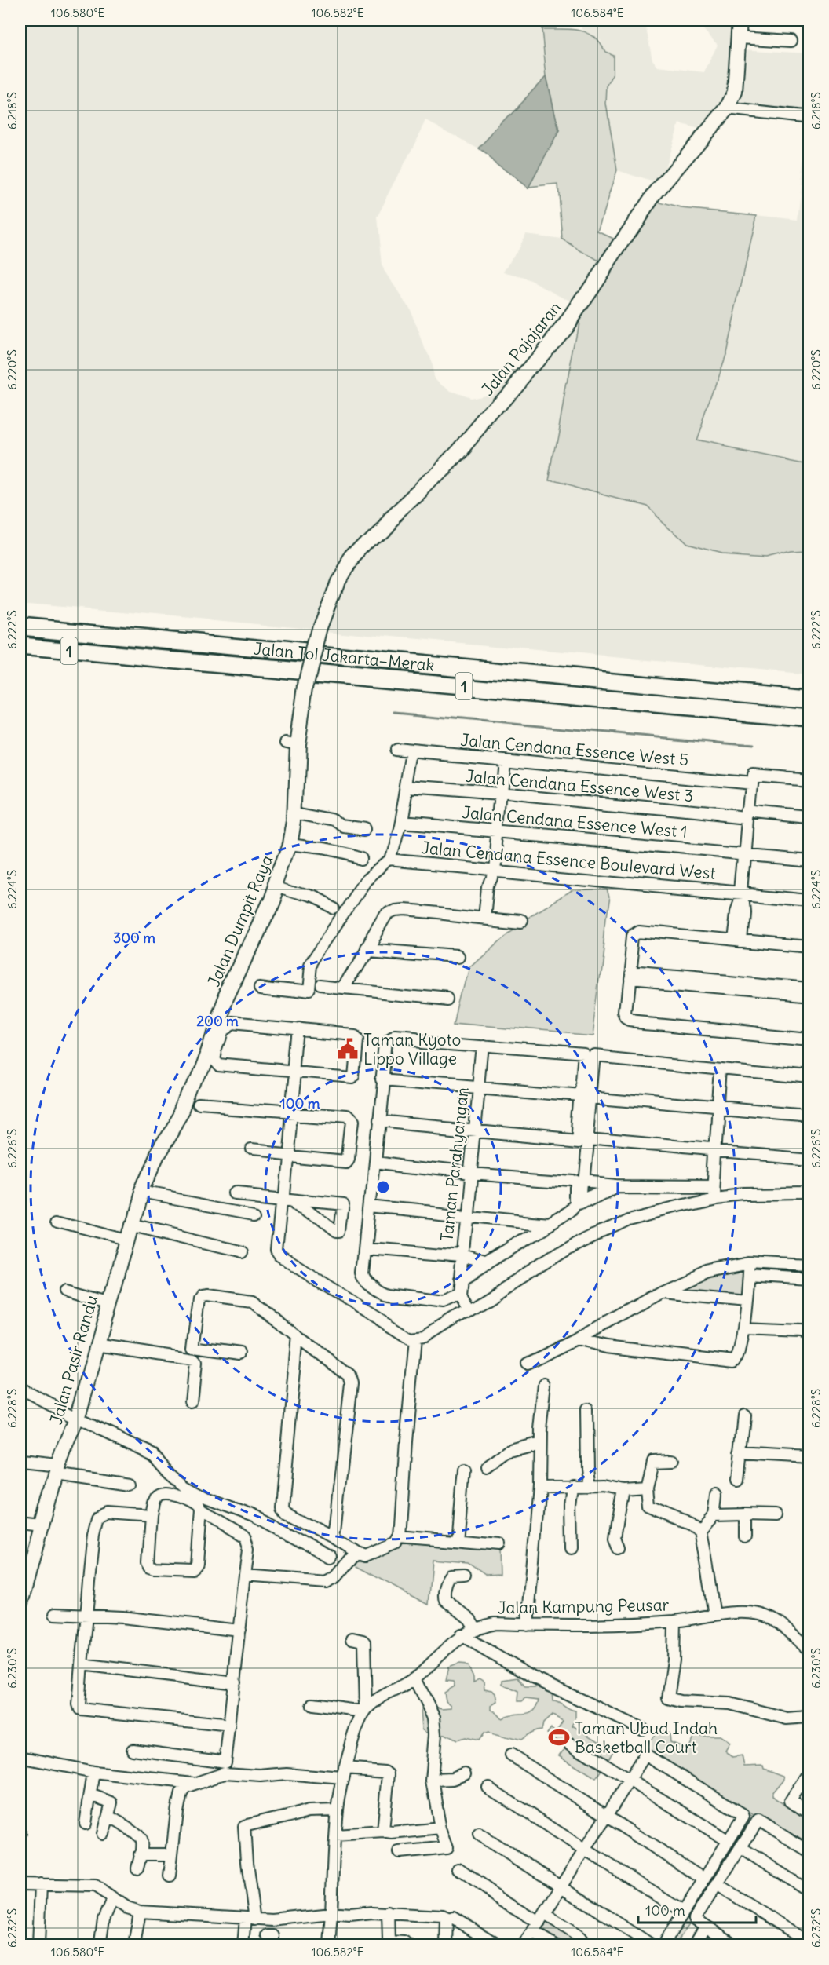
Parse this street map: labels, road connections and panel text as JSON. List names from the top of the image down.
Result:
{
  "streets": {
    "highway": ["1", "Jalan Tol Jakarta–Merak"],
    "main road": ["Jalan Pajajaran", "Jalan Dumpit Raya", "Jalan Pasir Randu"],
    "street": [
      "Jalan Cendana Essence West 5",
      "Jalan Cendana Essence West 3",
      "Jalan Cendana Essence West 1",
      "Jalan Cendana Essence Boulevard West",
      "Taman Parahyangan",
      "Jalan Kampung Peusar"
    ]
  },
  "crossings": [
    ["Jalan Pajajaran", "Jalan Dumpit Raya"],
    ["Jalan Dumpit Raya", "Jalan Pasir Randu"]
  ],
  "places": {
    "public building": ["Taman Kyoto Lippo Village"],
    "sports": ["Taman Ubud Indah Basketball Court"]
  },
  "scale_bar": "100 m",
  "coordinates": [
    "106.580°E",
    "106.582°E",
    "106.584°E",
    "6.218°S",
    "6.220°S",
    "6.222°S",
    "6.224°S",
    "6.226°S",
    "6.228°S",
    "6.230°S",
    "6.232°S"
  ],
  "rings": ["300 m", "200 m", "100 m"]
}
